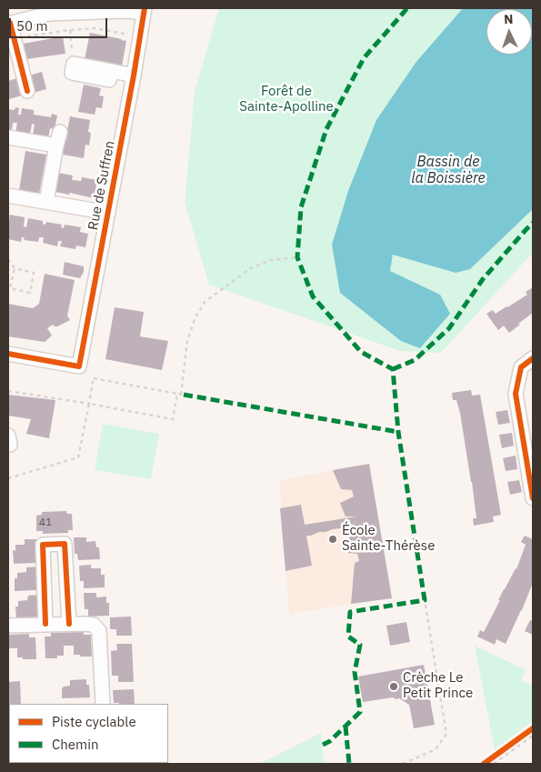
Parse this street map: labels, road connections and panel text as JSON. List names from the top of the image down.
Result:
{
  "streets": {
    "street": ["Rue de Suffren"]
  },
  "water": ["Bassin de la Boissière"],
  "parks": ["Forêt de Sainte-Apolline"],
  "places": ["École Sainte-Thérèse", "Crèche Le Petit Prince"],
  "house_numbers": ["41"],
  "legend": ["Piste cyclable", "Chemin"],
  "scale_bar": "50 m",
  "north": "top"
}
